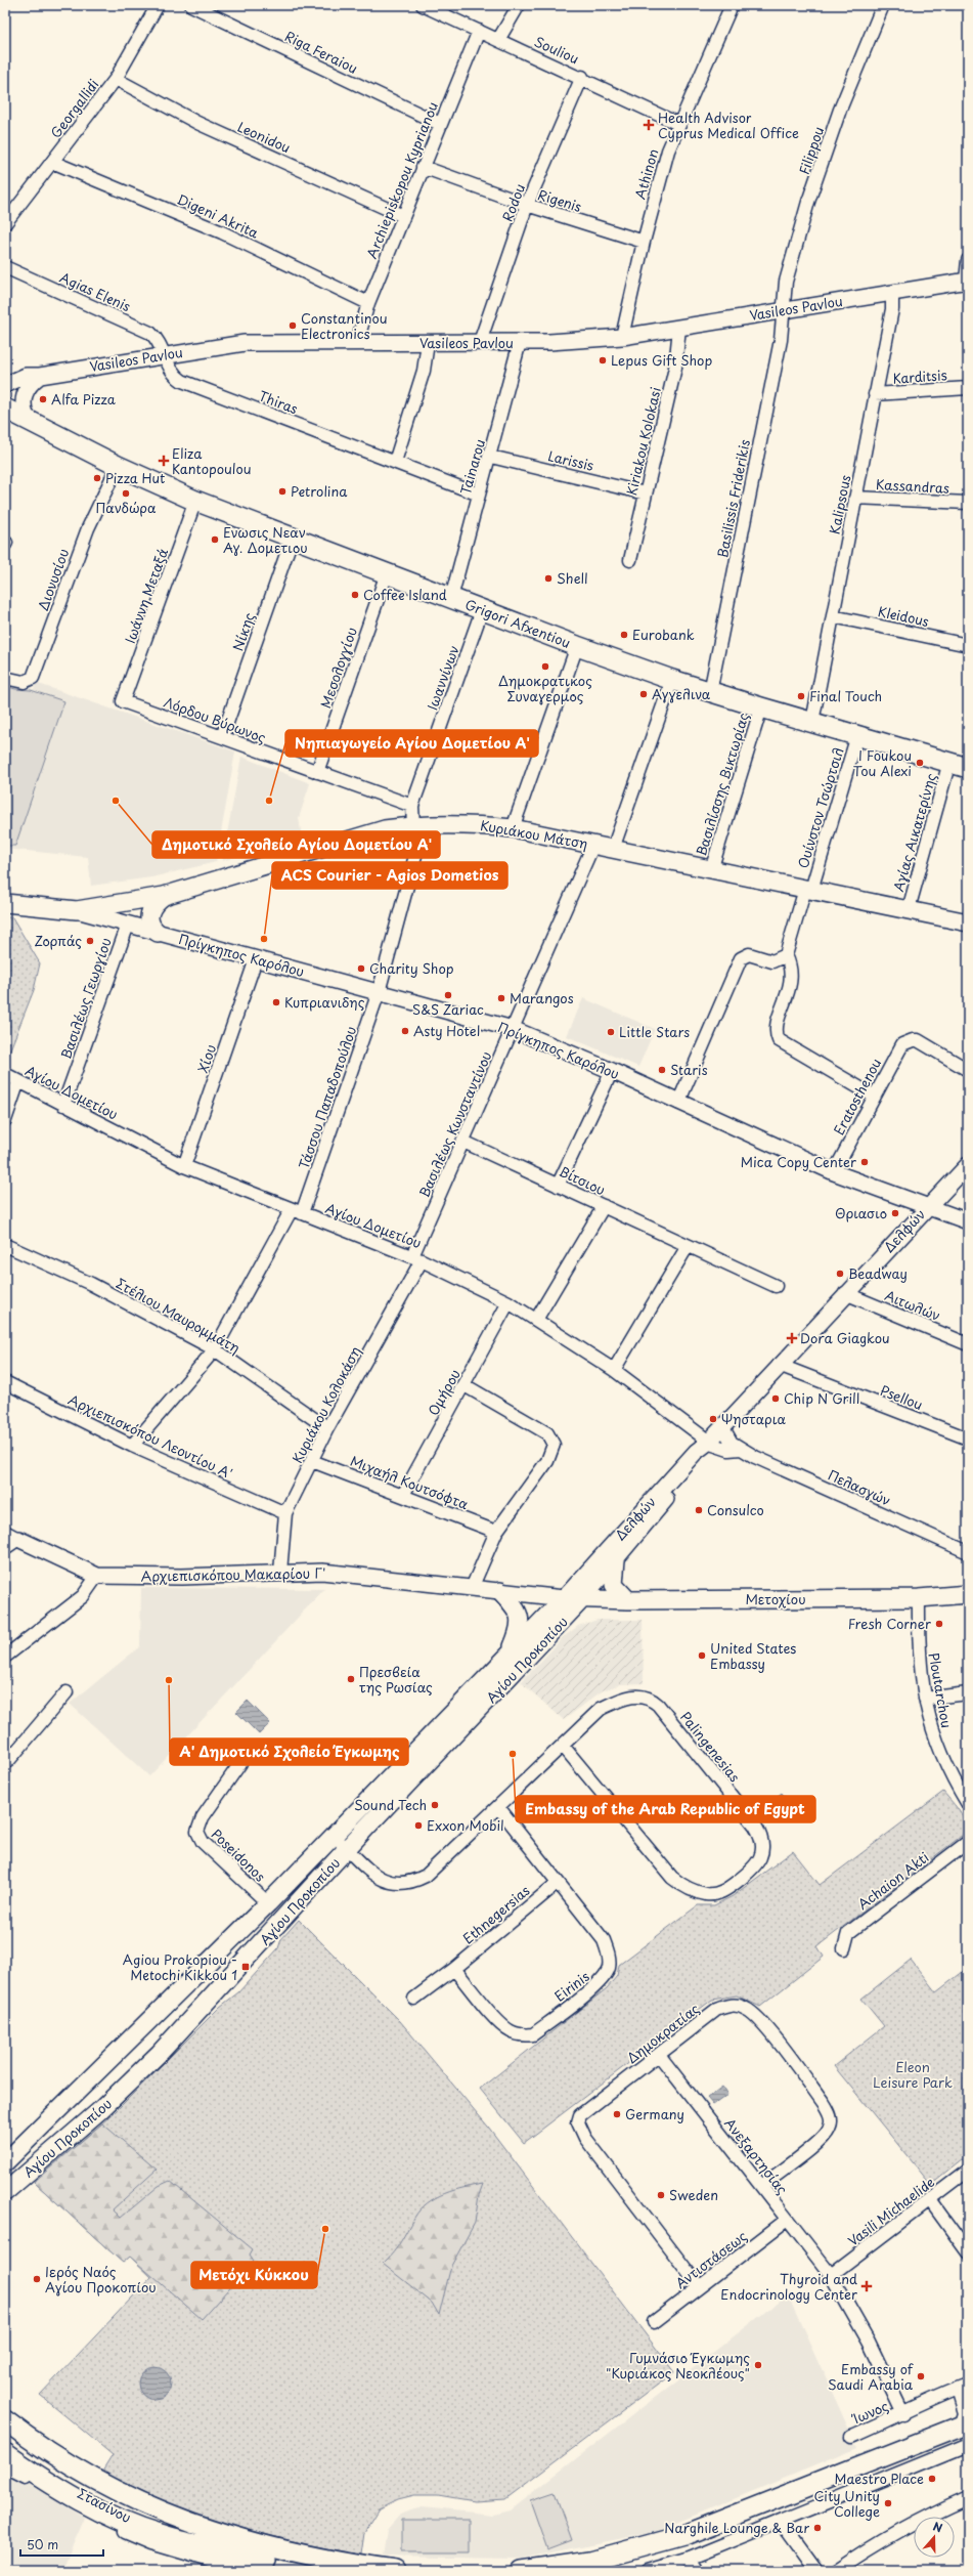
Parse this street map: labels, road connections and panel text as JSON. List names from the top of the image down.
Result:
{
  "streets": {
    "main road": [
      "Grigori Afxentiou",
      "Κυριάκου Μάτση",
      "Μετοχίου",
      "Αγίου Προκοπίου"
    ],
    "street": [
      "Souliou",
      "Riga Feraiou",
      "Georgallidi",
      "Leonidou",
      "Filippou",
      "Athinon",
      "Archiepiskopou Kyprianou",
      "Rigenis",
      "Rodou",
      "Digeni Akrita",
      "Agias Elenis",
      "Vasileos Pavlou",
      "Karditsis",
      "Thiras",
      "Kiriakou Kolokasi",
      "Larissis",
      "Tainarou",
      "Kassandras",
      "Basilissis Friderikis",
      "Kalipsous",
      "Διονυσίου",
      "Ιωάννη Μεταξά",
      "Kleidous",
      "Νίκης",
      "Μεσολογγίου",
      "Ιωαννίνων",
      "Λόρδου Βύρωνος",
      "Βασιλίσσης Βικτωρίας",
      "Ουίνστον Τσώρτσιλ",
      "Αγίας Αικατερίνης",
      "Πρίγκηπος Καρόλου",
      "Βασιλέως Γεωργίου",
      "Χίου",
      "Αγίου Δομετίου",
      "Eratosthenou",
      "Τάσσου Παπαδοπούλου",
      "Βασιλέως Κωνσταντίνου",
      "Βίτσιου",
      "Δελφών",
      "Αιτωλών",
      "Στέλιου Μαυρομμάτη",
      "Ομήρου",
      "Psellou",
      "Κυριάκου Κολοκάση",
      "Αρχιεπισκόπου Λεοντίου Α'",
      "Μιχαήλ Κουτσόφτα",
      "Πελασγών",
      "Αρχιεπισκόπου Μακαρίου Γ'",
      "Ploutarchou",
      "Palingenesias",
      "Poseidonos",
      "Achaion Akti",
      "Ethnegersias",
      "Eirinis",
      "Δημοκρατίας",
      "Ανεξαρτησίας",
      "Vasili Michaelide",
      "Αντιστάσεως",
      "Ίωνος",
      "Στασίνου"
    ]
  },
  "crossings": [
    ["Souliou", "Athinon"],
    ["Souliou", "Archiepiskopou Kyprianou"],
    ["Souliou", "Rodou"],
    ["Riga Feraiou", "Archiepiskopou Kyprianou"],
    ["Georgallidi", "Leonidou"],
    ["Georgallidi", "Digeni Akrita"],
    ["Leonidou", "Archiepiskopou Kyprianou"],
    ["Filippou", "Vasileos Pavlou"],
    ["Filippou", "Basilissis Friderikis"],
    ["Athinon", "Rigenis"],
    ["Athinon", "Vasileos Pavlou"],
    ["Archiepiskopou Kyprianou", "Rigenis"],
    ["Archiepiskopou Kyprianou", "Digeni Akrita"],
    ["Archiepiskopou Kyprianou", "Vasileos Pavlou"],
    ["Rigenis", "Rodou"],
    ["Rodou", "Vasileos Pavlou"],
    ["Agias Elenis", "Vasileos Pavlou"],
    ["Agias Elenis", "Thiras"],
    ["Vasileos Pavlou", "Thiras"],
    ["Vasileos Pavlou", "Kiriakou Kolokasi"],
    ["Vasileos Pavlou", "Tainarou"],
    ["Vasileos Pavlou", "Basilissis Friderikis"],
    ["Vasileos Pavlou", "Kalipsous"],
    ["Karditsis", "Kalipsous"],
    ["Thiras", "Tainarou"],
    ["Kiriakou Kolokasi", "Larissis"],
    ["Larissis", "Tainarou"],
    ["Tainarou", "Grigori Afxentiou"],
    ["Kassandras", "Kalipsous"],
    ["Basilissis Friderikis", "Grigori Afxentiou"],
    ["Kalipsous", "Kleidous"],
    ["Kalipsous", "Grigori Afxentiou"],
    ["Διονυσίου", "Grigori Afxentiou"],
    ["Ιωάννη Μεταξά", "Grigori Afxentiou"],
    ["Ιωάννη Μεταξά", "Λόρδου Βύρωνος"],
    ["Grigori Afxentiou", "Νίκης"],
    ["Grigori Afxentiou", "Μεσολογγίου"],
    ["Grigori Afxentiou", "Ιωαννίνων"],
    ["Grigori Afxentiou", "Βασιλίσσης Βικτωρίας"],
    ["Grigori Afxentiou", "Ουίνστον Τσώρτσιλ"],
    ["Grigori Afxentiou", "Αγίας Αικατερίνης"],
    ["Νίκης", "Λόρδου Βύρωνος"],
    ["Μεσολογγίου", "Λόρδου Βύρωνος"],
    ["Ιωαννίνων", "Λόρδου Βύρωνος"],
    ["Ιωαννίνων", "Κυριάκου Μάτση"],
    ["Ιωαννίνων", "Τάσσου Παπαδοπούλου"],
    ["Βασιλίσσης Βικτωρίας", "Κυριάκου Μάτση"],
    ["Ουίνστον Τσώρτσιλ", "Κυριάκου Μάτση"],
    ["Αγίας Αικατερίνης", "Κυριάκου Μάτση"],
    ["Κυριάκου Μάτση", "Πρίγκηπος Καρόλου"],
    ["Κυριάκου Μάτση", "Βασιλέως Γεωργίου"],
    ["Κυριάκου Μάτση", "Τάσσου Παπαδοπούλου"],
    ["Κυριάκου Μάτση", "Βασιλέως Κωνσταντίνου"],
    ["Πρίγκηπος Καρόλου", "Βασιλέως Γεωργίου"],
    ["Πρίγκηπος Καρόλου", "Χίου"],
    ["Πρίγκηπος Καρόλου", "Eratosthenou"],
    ["Πρίγκηπος Καρόλου", "Τάσσου Παπαδοπούλου"],
    ["Πρίγκηπος Καρόλου", "Βασιλέως Κωνσταντίνου"],
    ["Πρίγκηπος Καρόλου", "Δελφών"],
    ["Βασιλέως Γεωργίου", "Αγίου Δομετίου"],
    ["Χίου", "Αγίου Δομετίου"],
    ["Αγίου Δομετίου", "Τάσσου Παπαδοπούλου"],
    ["Αγίου Δομετίου", "Βασιλέως Κωνσταντίνου"],
    ["Αγίου Δομετίου", "Δελφών"],
    ["Αγίου Δομετίου", "Ομήρου"],
    ["Αγίου Δομετίου", "Κυριάκου Κολοκάση"],
    ["Αγίου Δομετίου", "Πελασγών"],
    ["Τάσσου Παπαδοπούλου", "Στέλιου Μαυρομμάτη"],
    ["Τάσσου Παπαδοπούλου", "Αρχιεπισκόπου Λεοντίου Α'"],
    ["Βασιλέως Κωνσταντίνου", "Βίτσιου"],
    ["Βασιλέως Κωνσταντίνου", "Κυριάκου Κολοκάση"],
    ["Δελφών", "Αιτωλών"],
    ["Δελφών", "Psellou"],
    ["Δελφών", "Πελασγών"],
    ["Δελφών", "Μετοχίου"],
    ["Δελφών", "Αγίου Προκοπίου"],
    ["Στέλιου Μαυρομμάτη", "Κυριάκου Κολοκάση"],
    ["Ομήρου", "Μιχαήλ Κουτσόφτα"],
    ["Κυριάκου Κολοκάση", "Αρχιεπισκόπου Λεοντίου Α'"],
    ["Κυριάκου Κολοκάση", "Μιχαήλ Κουτσόφτα"],
    ["Κυριάκου Κολοκάση", "Αρχιεπισκόπου Μακαρίου Γ'"],
    ["Μετοχίου", "Αγίου Προκοπίου"],
    ["Μετοχίου", "Ploutarchou"],
    ["Αγίου Προκοπίου", "Palingenesias"],
    ["Αγίου Προκοπίου", "Poseidonos"],
    ["Palingenesias", "Eirinis"],
    ["Ethnegersias", "Eirinis"],
    ["Δημοκρατίας", "Ανεξαρτησίας"],
    ["Δημοκρατίας", "Αντιστάσεως"],
    ["Ανεξαρτησίας", "Vasili Michaelide"],
    ["Ανεξαρτησίας", "Αντιστάσεως"],
    ["Ανεξαρτησίας", "Ίωνος"]
  ],
  "parks": ["Eleon Leisure Park"],
  "places": {
    "health": [
      "Health Advisor Cyprus Medical Office",
      "Eliza Kantopoulou",
      "Dora Giagkou",
      "Thyroid and Endocrinology Center"
    ],
    "other": [
      "Constantinou Electronics",
      "Lepus Gift Shop",
      "Alfa Pizza",
      "Pizza Hut",
      "Petrolina",
      "Πανδώρα",
      "Ενωσις Νεαν Αγ. Δομετιου",
      "Shell",
      "Coffee Island",
      "Eurobank",
      "Δημοκρατικος Συναγερμος",
      "Αγγελινα",
      "Final Touch",
      "I Foukou Tou Alexi",
      "Δημοτικό Σχολείο Αγίου Δομετίου Αʹ",
      "Νηπιαγωγείο Αγίου Δομετίου Αʹ",
      "ACS Courier - Agios Dometios",
      "Ζορπάς",
      "Charity Shop",
      "S&S Zariac",
      "Marangos",
      "Κυπριανιδης",
      "Asty Hotel",
      "Little Stars",
      "Staris",
      "Mica Copy Center",
      "Θριασιο",
      "Beadway",
      "Chip N Grill",
      "Ψησταρια",
      "Consulco",
      "Fresh Corner",
      "United States Embassy",
      "Πρεσβεία της Ρωσίας",
      "Α' Δημοτικό Σχολείο Έγκωμης",
      "Embassy of the Arab Republic of Egypt",
      "Sound Tech",
      "Exxon Mobil",
      "Germany",
      "Sweden",
      "Μετόχι Κύκκου",
      "Ιερός Ναός Αγίου Προκοπίου",
      "Γυμνάσιο Έγκωμης \"Κυριάκος Νεοκλέους\"",
      "Embassy of Saudi Arabia",
      "Maestro Place",
      "City Unity College",
      "Narghile Lounge & Bar"
    ],
    "transit": ["Agiou Prokopiou - Metochi Kikkou 1"]
  },
  "scale_bar": "50 m",
  "north": "top"
}
